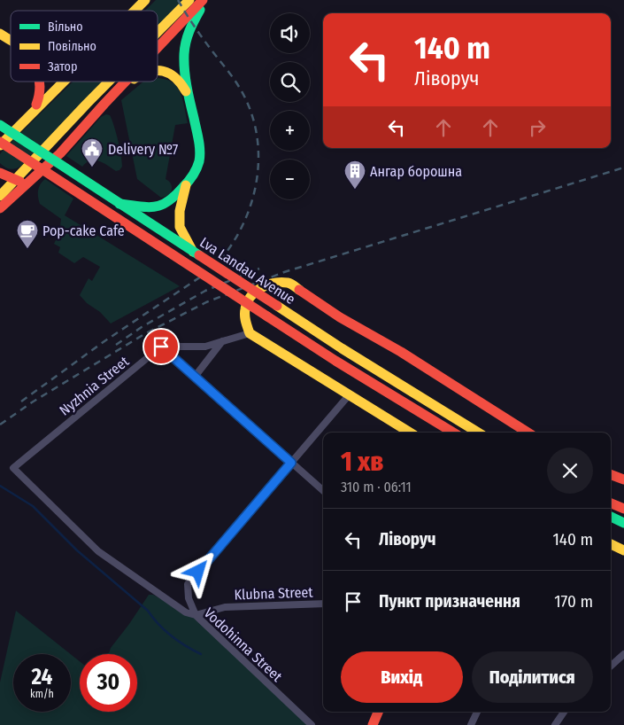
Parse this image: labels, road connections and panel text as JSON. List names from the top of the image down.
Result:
{
  "streets": {
    "main road": ["Lva Landau Avenue"],
    "street": ["Nyzhnia Street", "Klubna Street", "Vodohinna Street"]
  },
  "crossings": [
    ["Nyzhnia Street", "Vodohinna Street"],
    ["Klubna Street", "Vodohinna Street"]
  ],
  "places": {
    "public building": ["Delivery №7"],
    "building": ["Ангар борошна"],
    "cafe": ["Pop-cake Cafe"]
  },
  "legend": ["Вільно", "Повільно", "Затор"],
  "page": {
    "map_buttons": ["+", "−"],
    "turn": ["140 m", "Ліворуч"],
    "heading": ["1 хв", "310 m · 06:11"],
    "list": [
      {
        "name": "Ліворуч",
        "value": "140 m"
      },
      {
        "name": "Пункт призначення",
        "value": "170 m"
      }
    ],
    "buttons": ["Вихід", "Поділитися"],
    "speed": "24 km/h",
    "limit": "30"
  }
}
